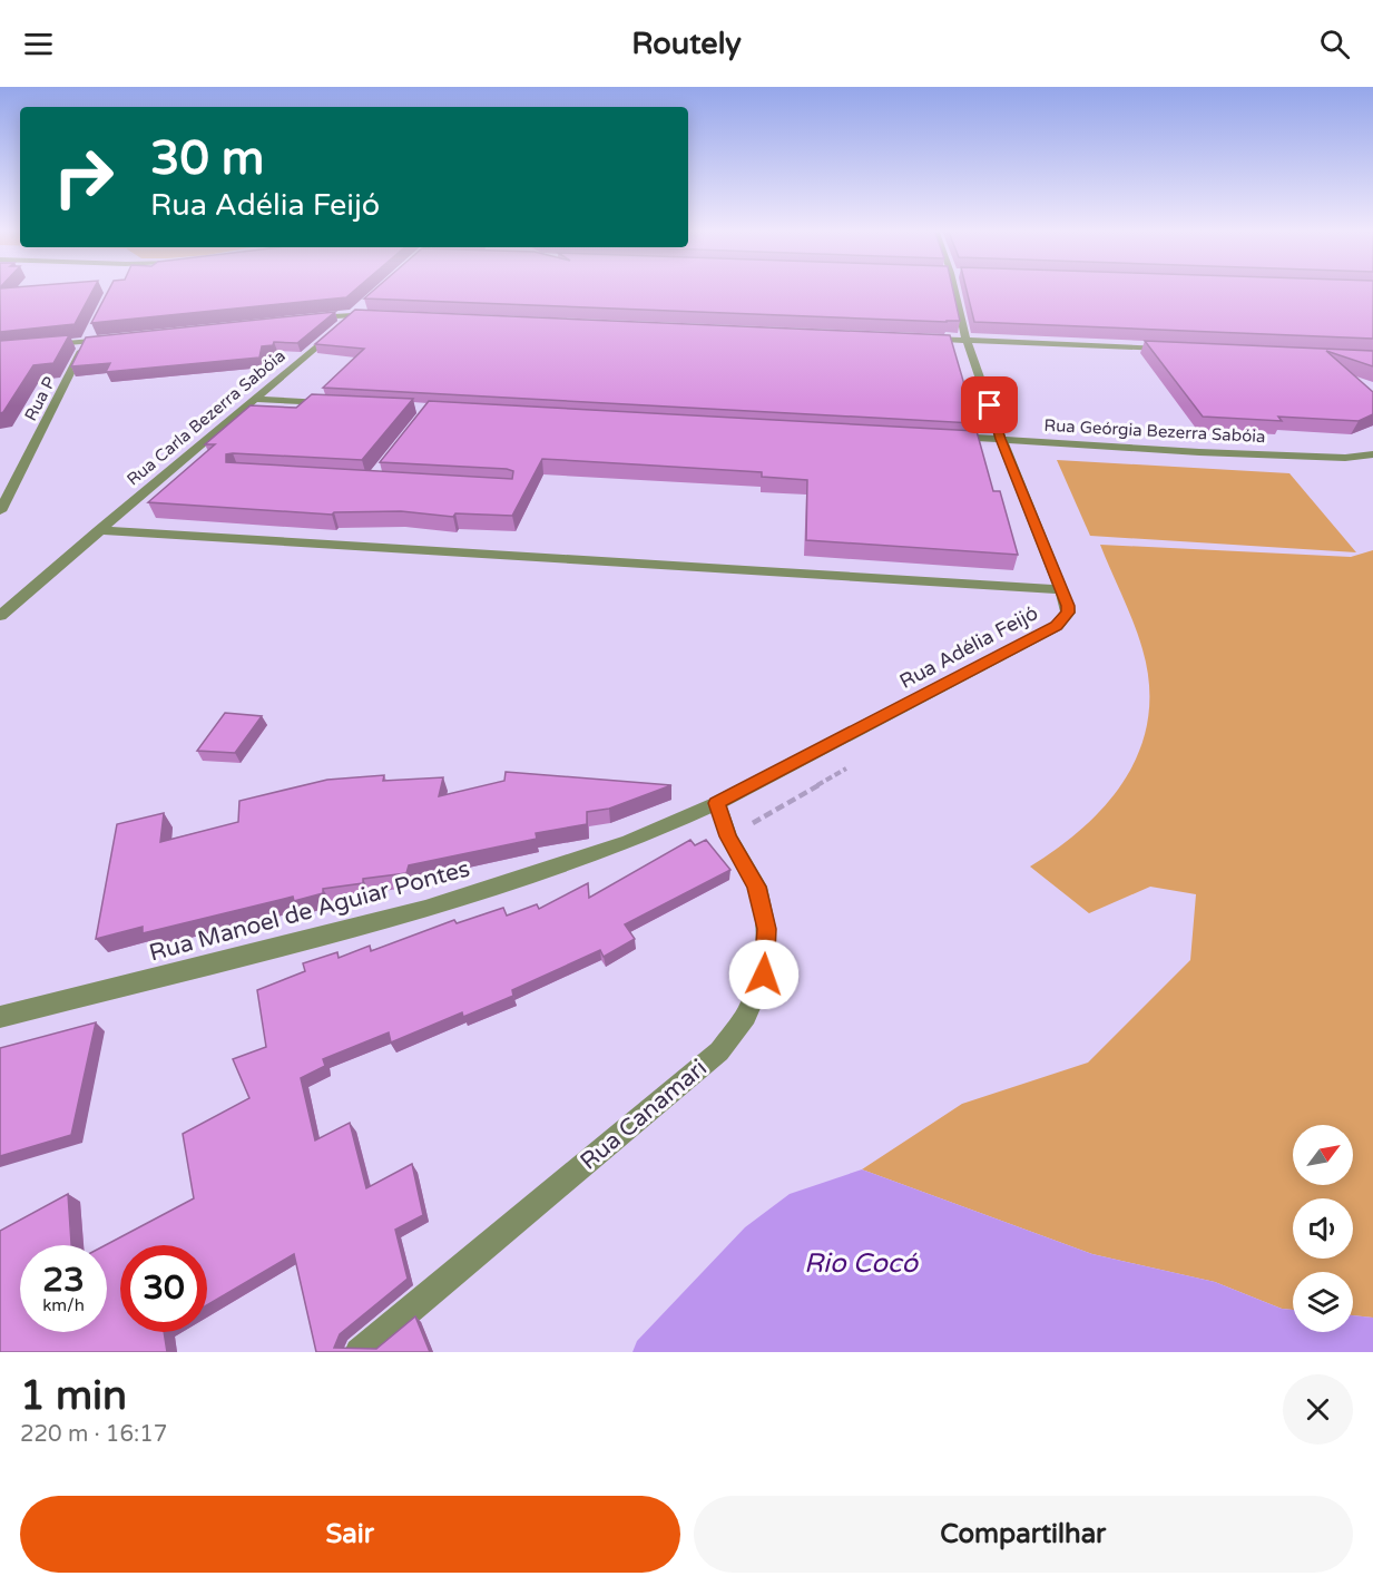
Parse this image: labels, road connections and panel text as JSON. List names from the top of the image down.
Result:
{
  "streets": {
    "street": [
      "Rua P",
      "Rua Carla Bezerra Sabóia",
      "Rua Geórgia Bezerra Sabóia",
      "Rua Adélia Feijó",
      "Rua Manoel de Aguiar Pontes",
      "Rua Canamari"
    ]
  },
  "crossings": [
    ["Rua Geórgia Bezerra Sabóia", "Rua Adélia Feijó"],
    ["Rua Adélia Feijó", "Rua Manoel de Aguiar Pontes"],
    ["Rua Adélia Feijó", "Rua Canamari"]
  ],
  "water": ["Rio Cocó"],
  "north": "top right",
  "page": {
    "header": "Routely",
    "turn": ["30 m", "Rua Adélia Feijó"],
    "speed": "23 km/h",
    "limit": "30",
    "heading": ["1 min", "220 m · 16:17"],
    "buttons": ["Sair", "Compartilhar"]
  }
}
